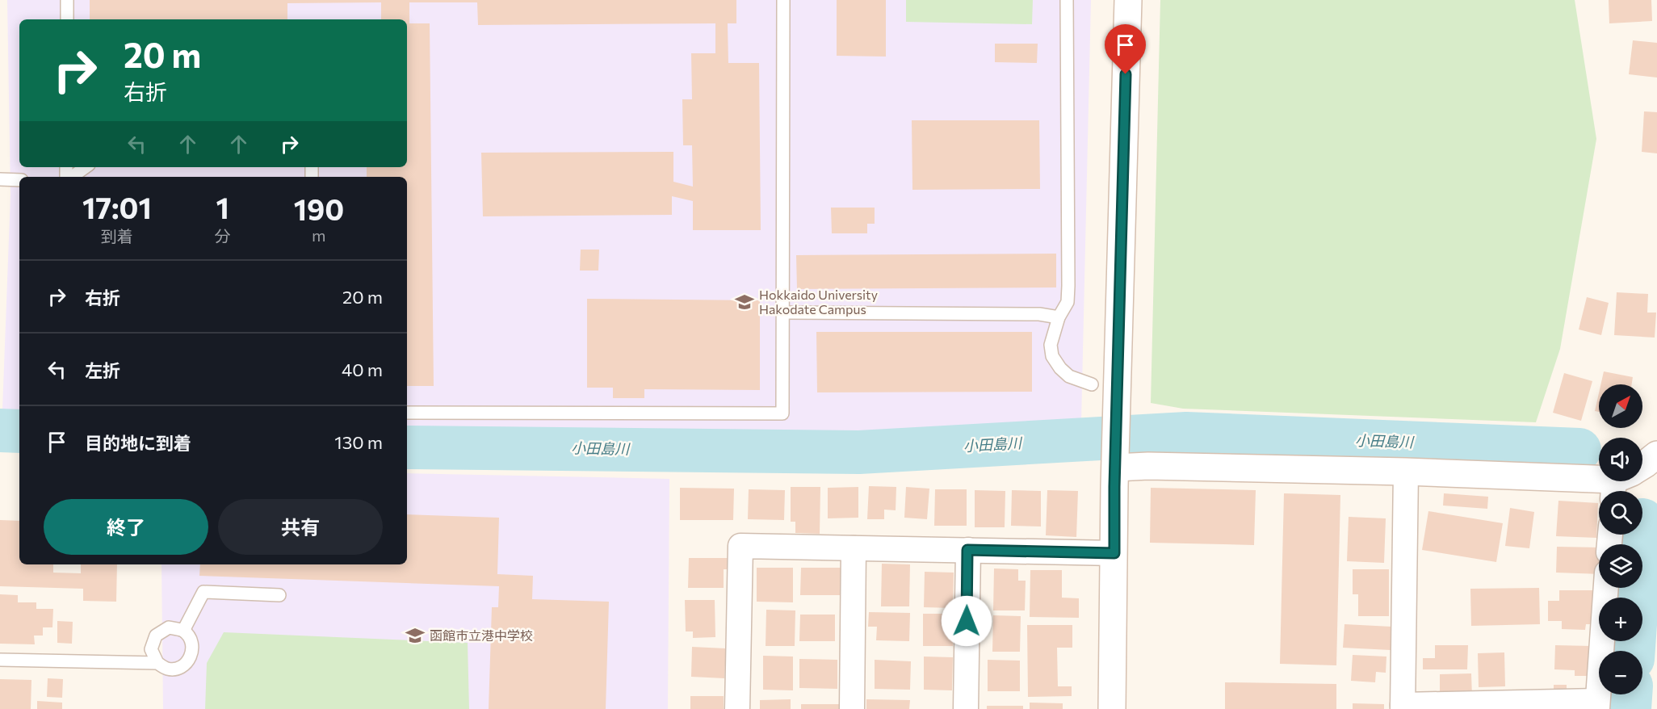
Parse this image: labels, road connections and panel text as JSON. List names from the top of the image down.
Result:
{
  "water": ["小田島川"],
  "places": {
    "school or university": ["Hokkaido University Hakodate Campus", "函館市立港中学校"]
  },
  "north": "top right",
  "page": {
    "turn": ["20 m", "右折"],
    "eta": [
      "17:01",
      "到着",
      "1",
      "分",
      "190",
      "m"
    ],
    "list": [
      {
        "name": "右折",
        "value": "20 m"
      },
      {
        "name": "左折",
        "value": "40 m"
      },
      {
        "name": "目的地に到着",
        "value": "130 m"
      }
    ],
    "map_buttons": ["+", "−"],
    "buttons": ["終了", "共有"]
  }
}
